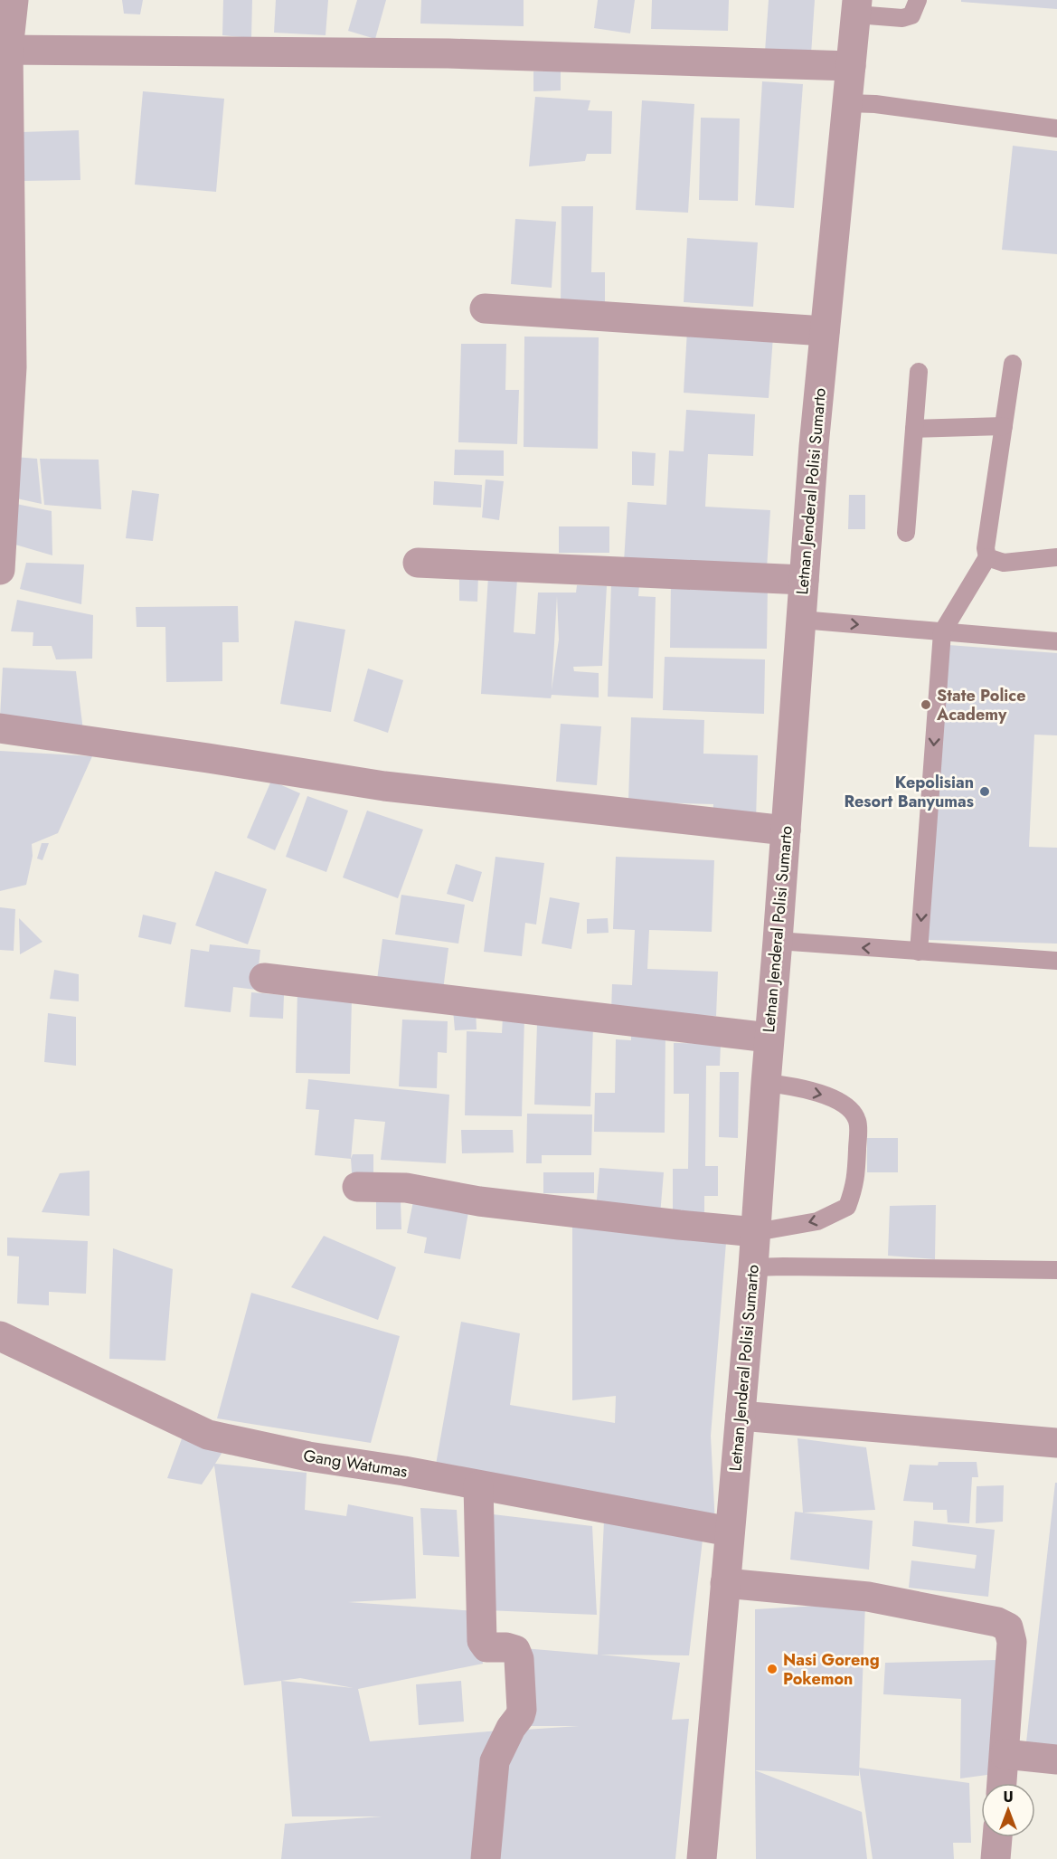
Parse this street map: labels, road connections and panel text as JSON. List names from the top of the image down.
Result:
{
  "streets": {
    "street": ["Letnan Jenderal Polisi Sumarto", "Gang Watumas"]
  },
  "crossings": [
    ["Letnan Jenderal Polisi Sumarto", "Gang Watumas"]
  ],
  "places": ["State Police Academy", "Kepolisian Resort Banyumas", "Nasi Goreng Pokemon"],
  "north": "top"
}
